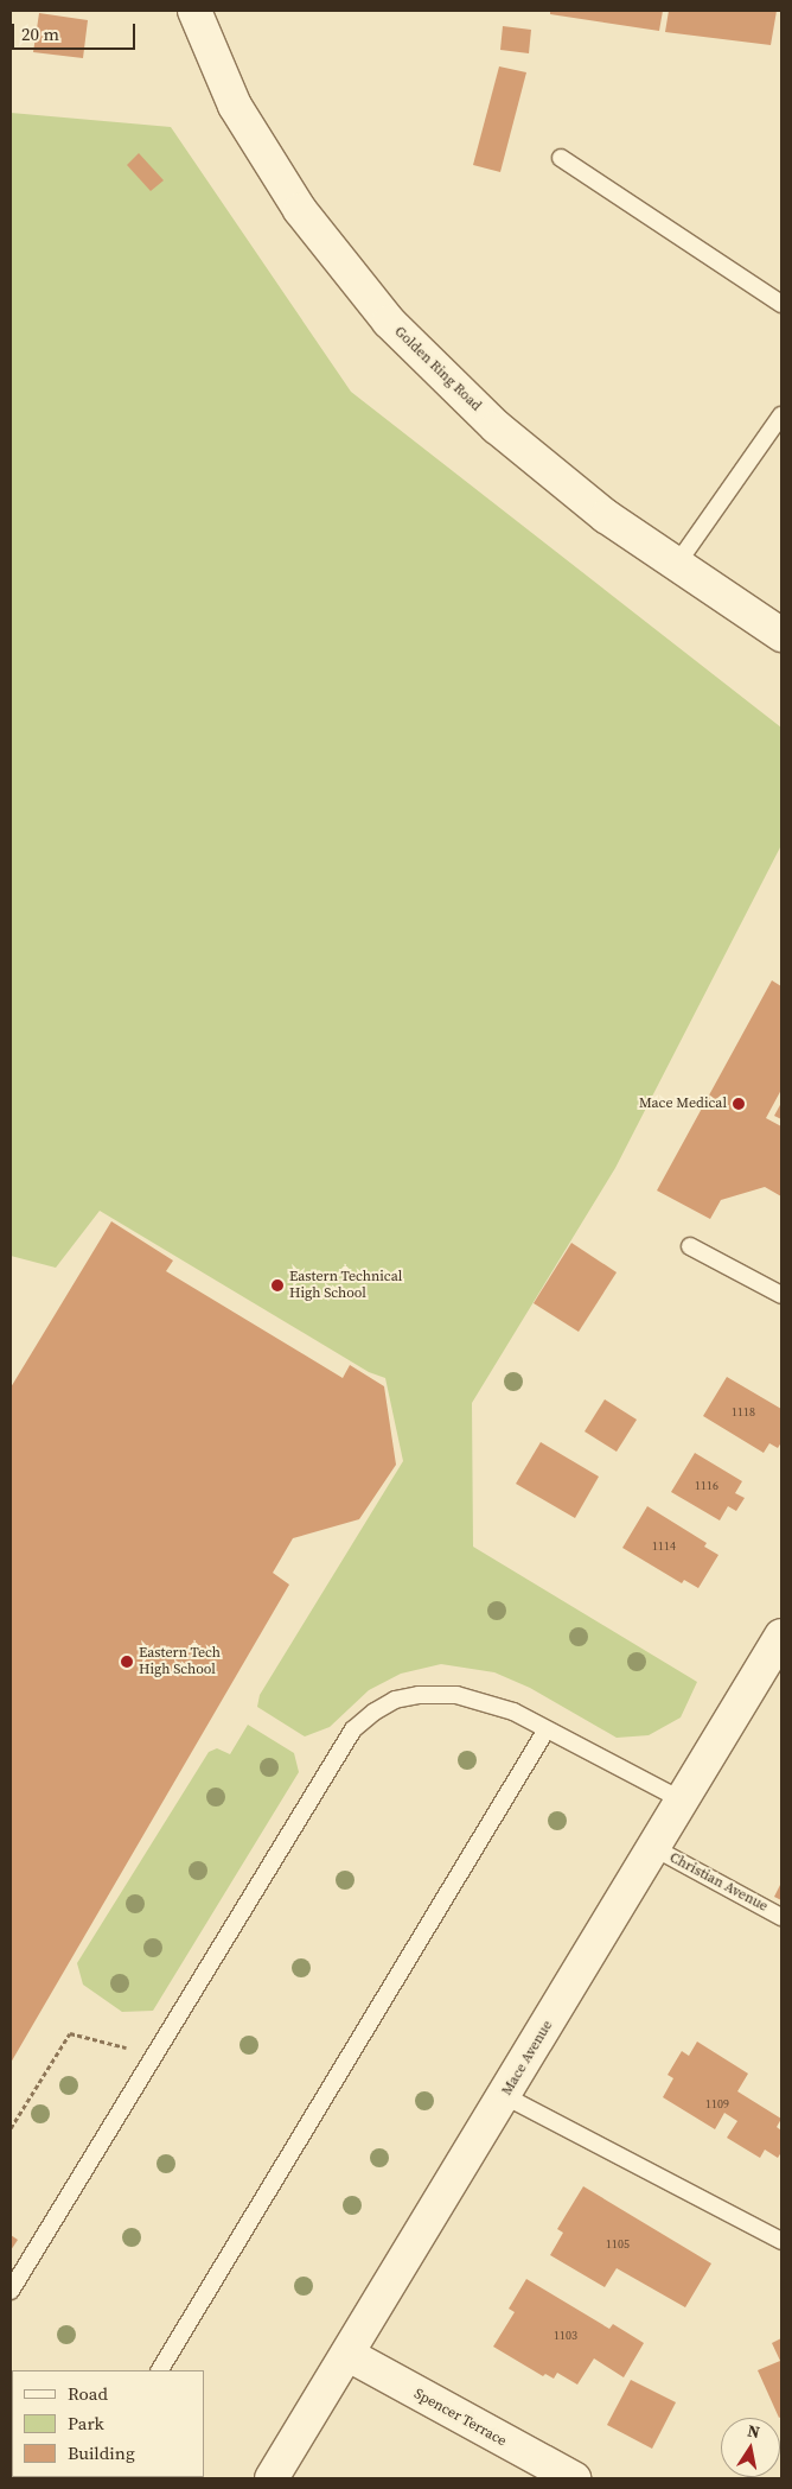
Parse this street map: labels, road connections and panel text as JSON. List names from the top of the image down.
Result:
{
  "streets": {
    "street": ["Golden Ring Road", "Mace Avenue", "Spencer Terrace"],
    "lane": ["Christian Avenue"]
  },
  "crossings": [
    ["Christian Avenue", "Mace Avenue"],
    ["Mace Avenue", "Spencer Terrace"]
  ],
  "places": ["Mace Medical", "Eastern Technical High School", "Eastern Tech High School"],
  "house_numbers": [
    "1118",
    "1116",
    "1114",
    "1109",
    "1105",
    "1103"
  ],
  "legend": ["Road", "Park", "Building"],
  "scale_bar": "20 m",
  "north": "top"
}
